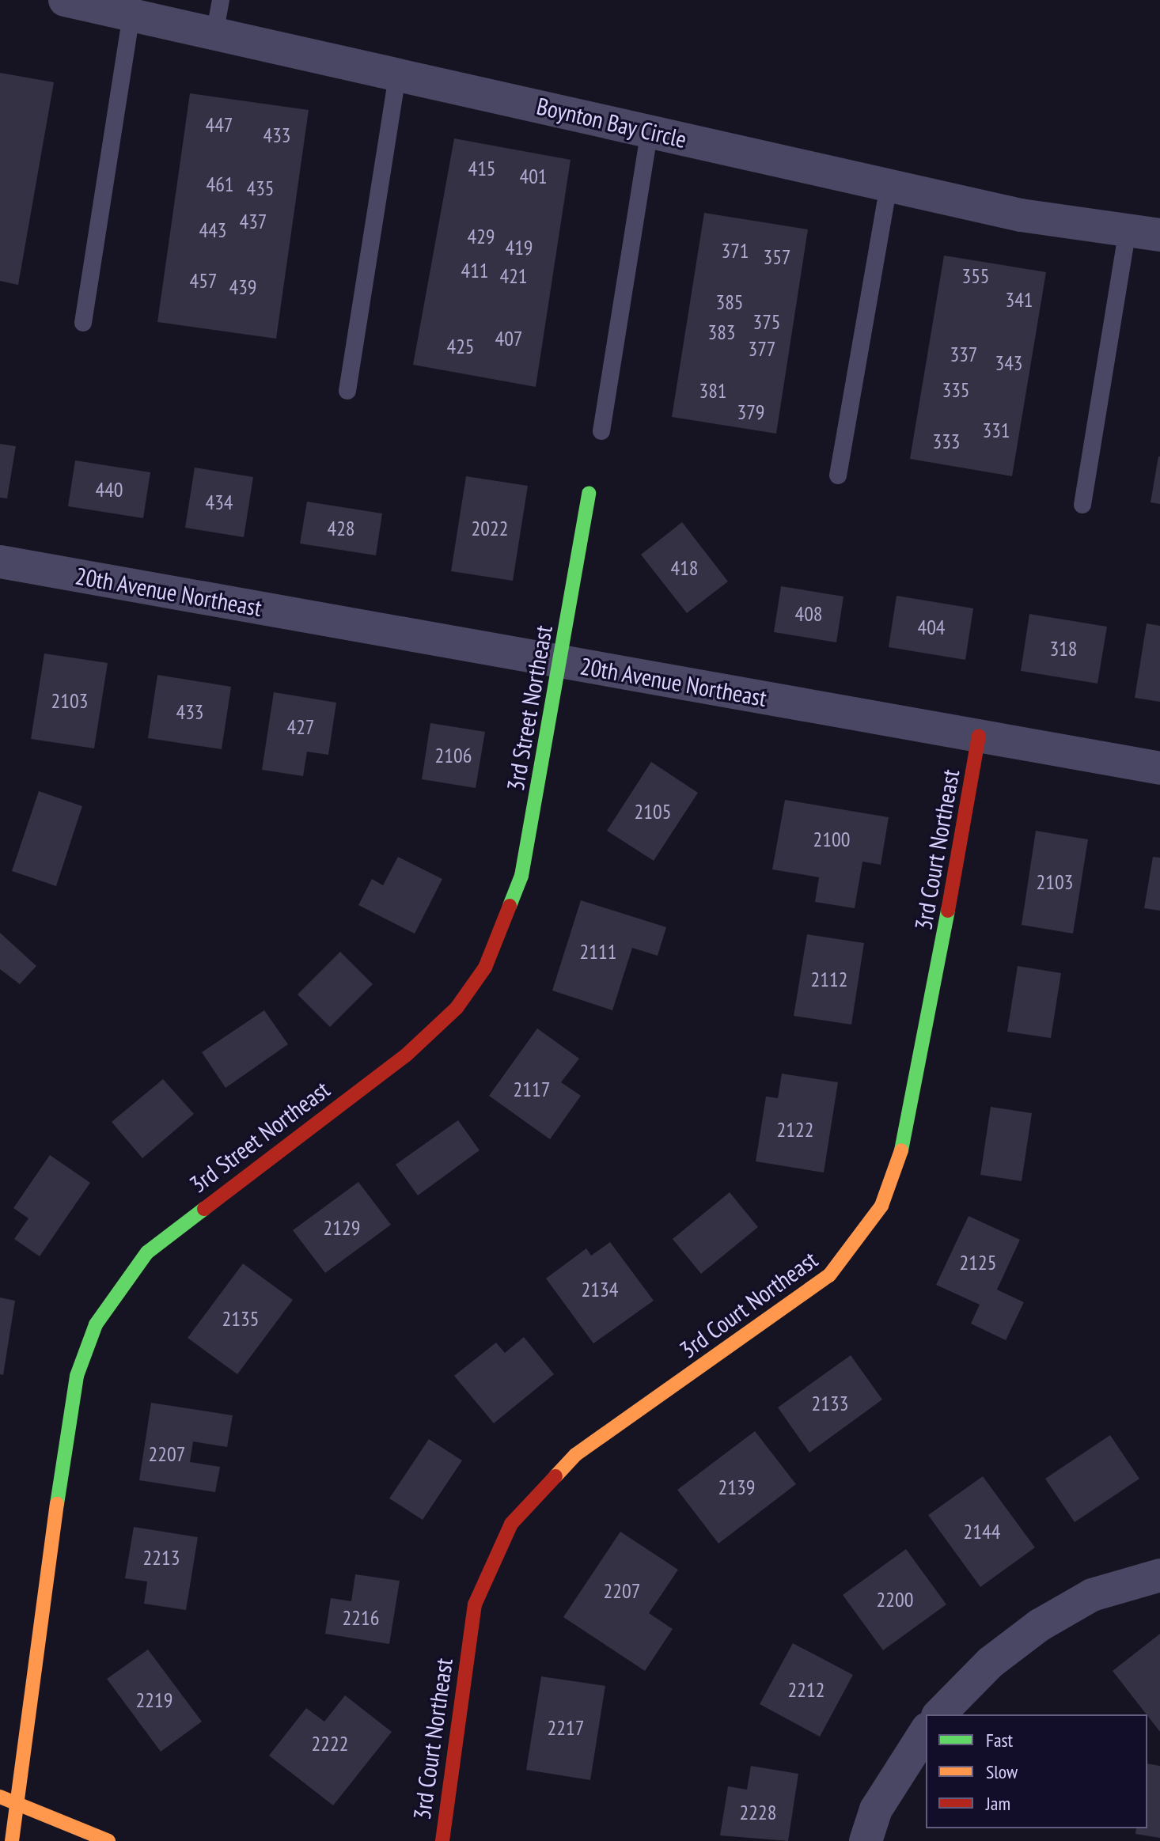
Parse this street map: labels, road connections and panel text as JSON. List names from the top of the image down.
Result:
{
  "streets": {
    "street": [
      "Boynton Bay Circle",
      "20th Avenue Northeast",
      "3rd Street Northeast",
      "3rd Court Northeast"
    ]
  },
  "crossings": [
    ["20th Avenue Northeast", "3rd Street Northeast"],
    ["20th Avenue Northeast", "3rd Court Northeast"]
  ],
  "house_numbers": [
    "447",
    "433",
    "415",
    "401",
    "461",
    "435",
    "437",
    "443",
    "429",
    "419",
    "371",
    "357",
    "411",
    "421",
    "355",
    "457",
    "439",
    "341",
    "385",
    "375",
    "383",
    "407",
    "425",
    "377",
    "337",
    "343",
    "335",
    "381",
    "379",
    "331",
    "333",
    "440",
    "434",
    "428",
    "2022",
    "418",
    "408",
    "404",
    "318",
    "2103",
    "433",
    "427",
    "2106",
    "2105",
    "2100",
    "2103",
    "2111",
    "2112",
    "2117",
    "2122",
    "2129",
    "2125",
    "2134",
    "2135",
    "2133",
    "2207",
    "2139",
    "2144",
    "2213",
    "2207",
    "2200",
    "2216",
    "2212",
    "2219",
    "2217",
    "2222",
    "2228"
  ],
  "legend": ["Fast", "Slow", "Jam"]
}
